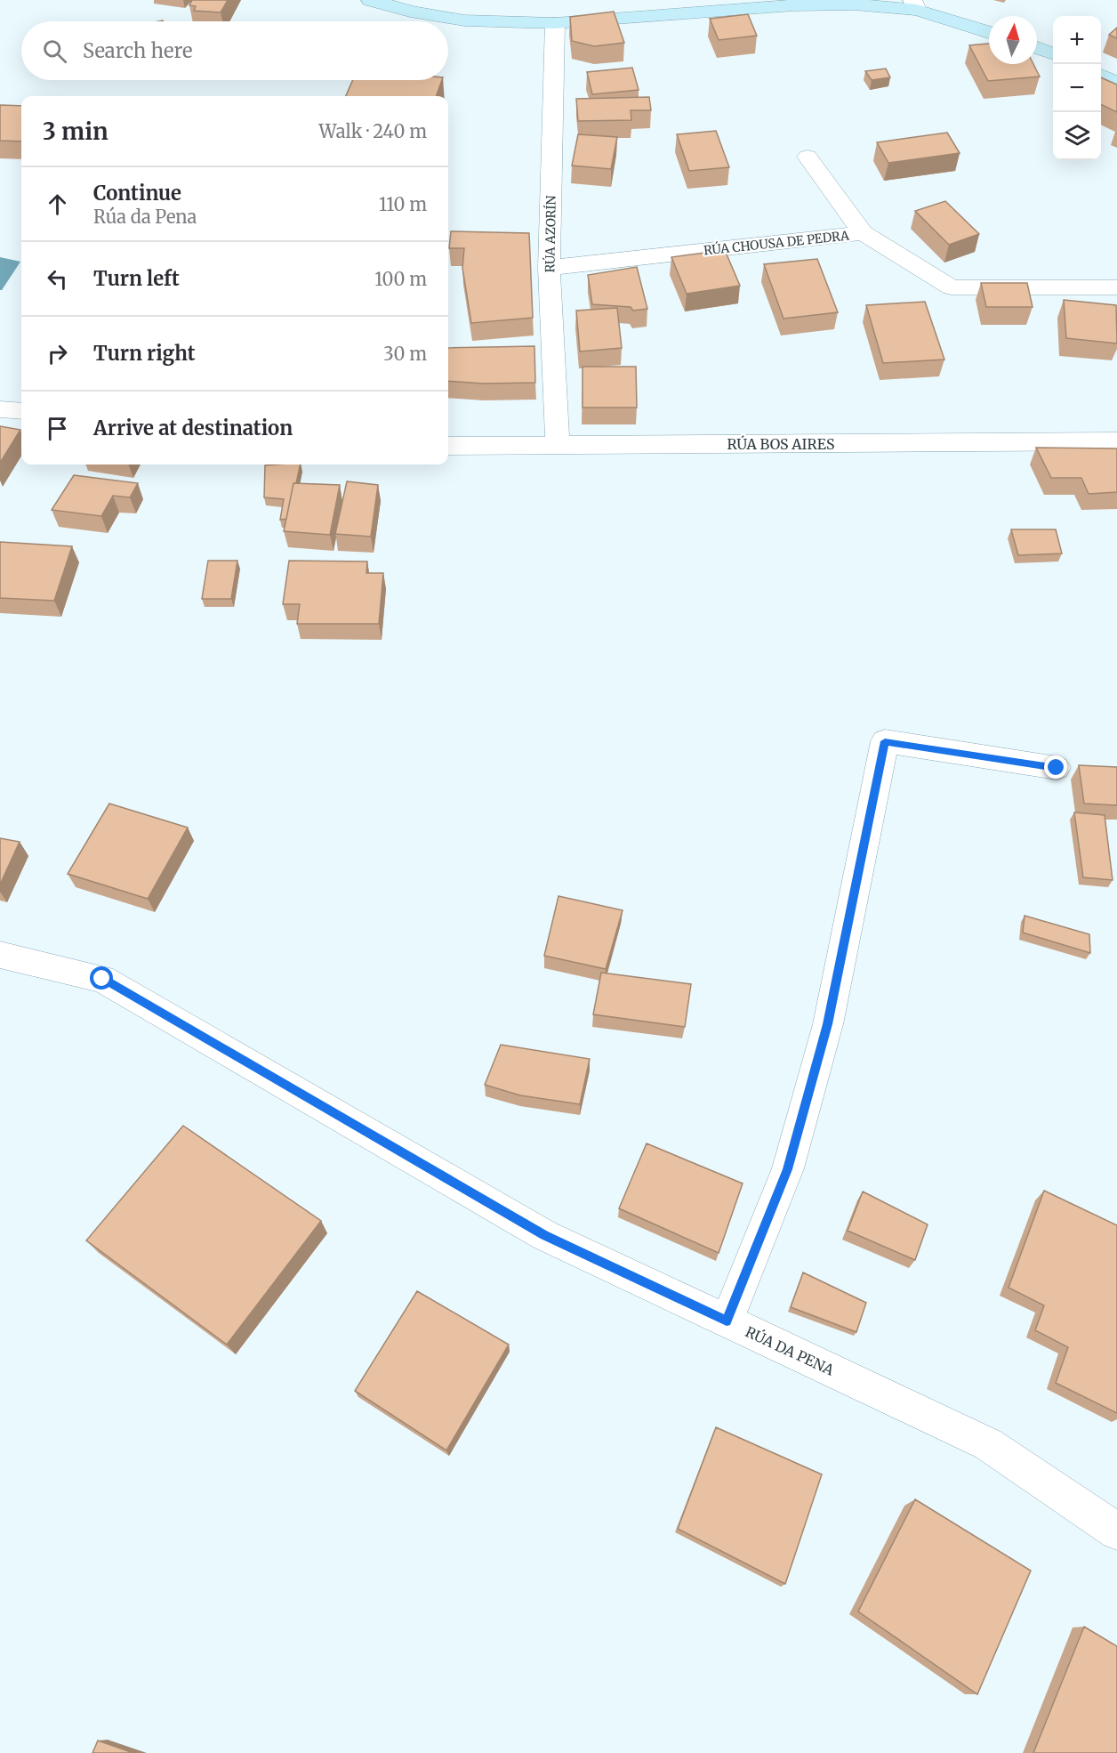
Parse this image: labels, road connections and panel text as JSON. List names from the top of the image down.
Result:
{
  "streets": {
    "street": [
      "RÚA AZORÍN",
      "RÚA CHOUSA DE PEDRA",
      "RÚA BOS AIRES",
      "RÚA DA PENA"
    ]
  },
  "crossings": [
    ["RÚA AZORÍN", "RÚA CHOUSA DE PEDRA"],
    ["RÚA AZORÍN", "RÚA BOS AIRES"]
  ],
  "north": "top",
  "page": {
    "map_buttons": ["+", "−"],
    "search": "Search here",
    "heading": ["3 min", "Walk · 240 m"],
    "list": [
      ["Continue", "Rúa da Pena", "110 m"],
      ["Turn left", "100 m"],
      ["Turn right", "30 m"],
      "Arrive at destination"
    ]
  }
}
